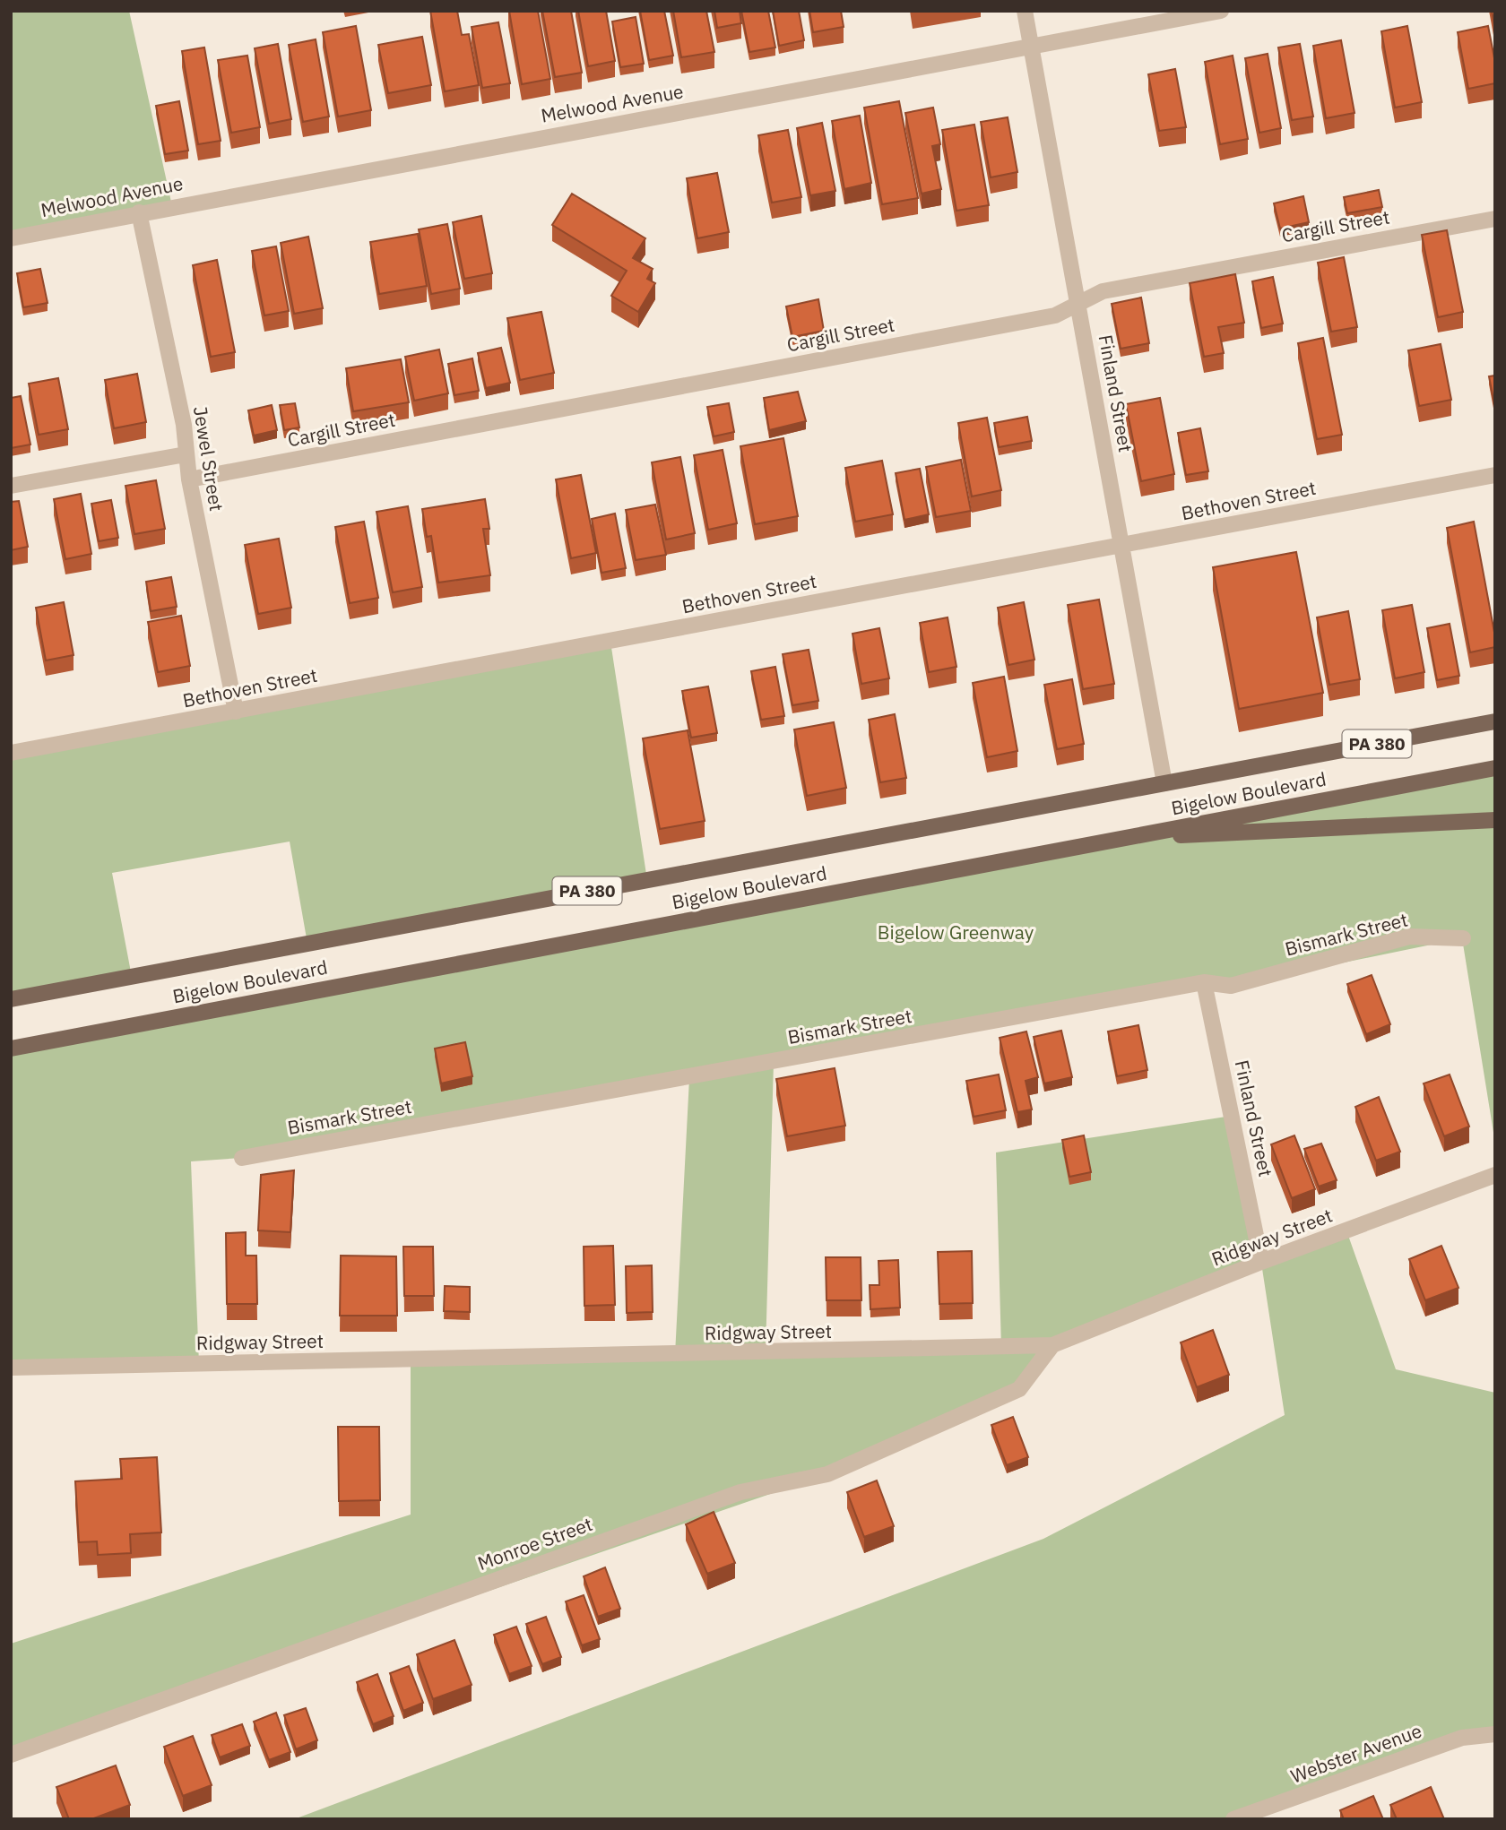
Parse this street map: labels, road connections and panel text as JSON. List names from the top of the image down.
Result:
{
  "streets": {
    "main road": ["PA 380", "Bigelow Boulevard"],
    "street": [
      "Melwood Avenue",
      "Cargill Street",
      "Finland Street",
      "Jewel Street",
      "Bethoven Street",
      "Bismark Street",
      "Ridgway Street",
      "Monroe Street",
      "Webster Avenue"
    ]
  },
  "crossings": [
    ["Melwood Avenue", "Finland Street"],
    ["Melwood Avenue", "Jewel Street"],
    ["Cargill Street", "Finland Street"],
    ["Cargill Street", "Jewel Street"],
    ["Finland Street", "Bethoven Street"],
    ["Finland Street", "Bigelow Boulevard"],
    ["Finland Street", "Bismark Street"],
    ["Finland Street", "Ridgway Street"],
    ["Jewel Street", "Bethoven Street"],
    ["Ridgway Street", "Monroe Street"]
  ],
  "parks": ["Bigelow Greenway"]
}
